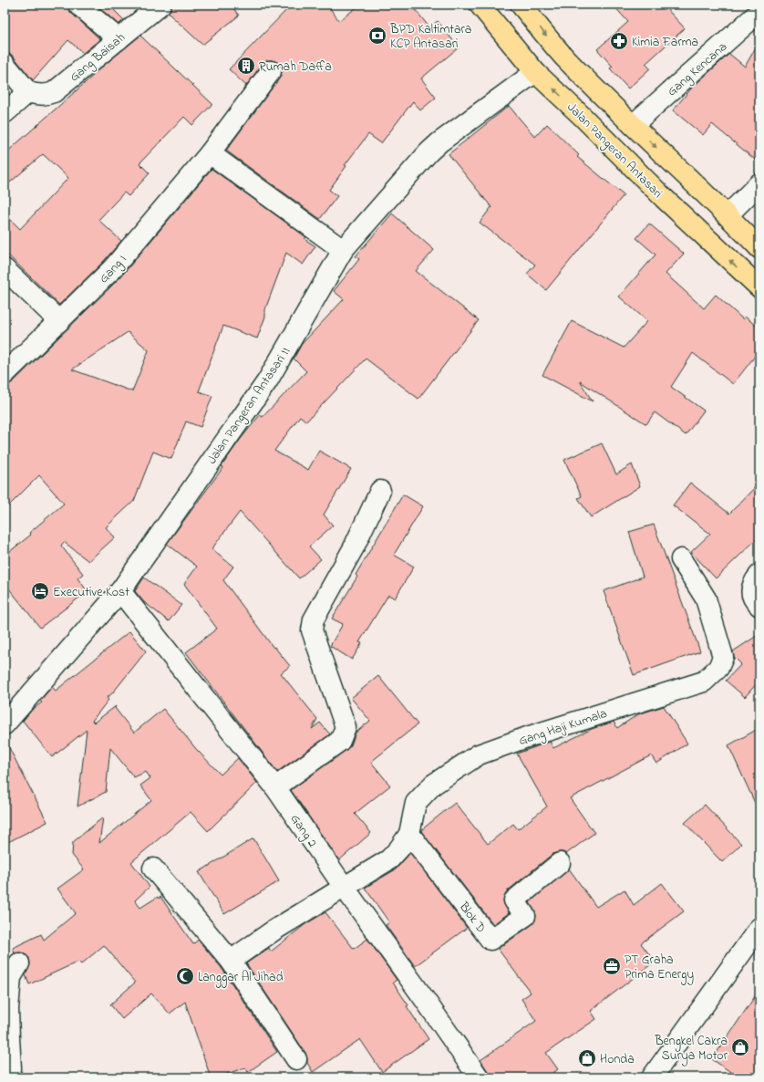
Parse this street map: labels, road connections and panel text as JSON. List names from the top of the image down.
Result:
{
  "streets": {
    "highway": ["Jalan Pangeran Antasari"],
    "street": [
      "Gang Baisah",
      "Gang Kencana",
      "Gang I",
      "Jalan Pangeran Antasari II",
      "Gang Haji Kumala",
      "Gang 2",
      "Blok D"
    ]
  },
  "crossings": [
    ["Jalan Pangeran Antasari", "Jalan Pangeran Antasari II"],
    ["Jalan Pangeran Antasari II", "Gang 2"],
    ["Gang Haji Kumala", "Gang 2"],
    ["Gang Haji Kumala", "Blok D"]
  ],
  "places": {
    "bank": ["BPD Kaltimtara KCP Antasari"],
    "pharmacy": ["Kimia Farma"],
    "building": ["Rumah Daffa"],
    "hotel": ["Executive Kost"],
    "office": ["PT Graha Prima Energy"],
    "mosque": ["Langgar Al Jihad"],
    "shop": ["Bengkel Cakra Surya Motor", "Honda"]
  }
}
